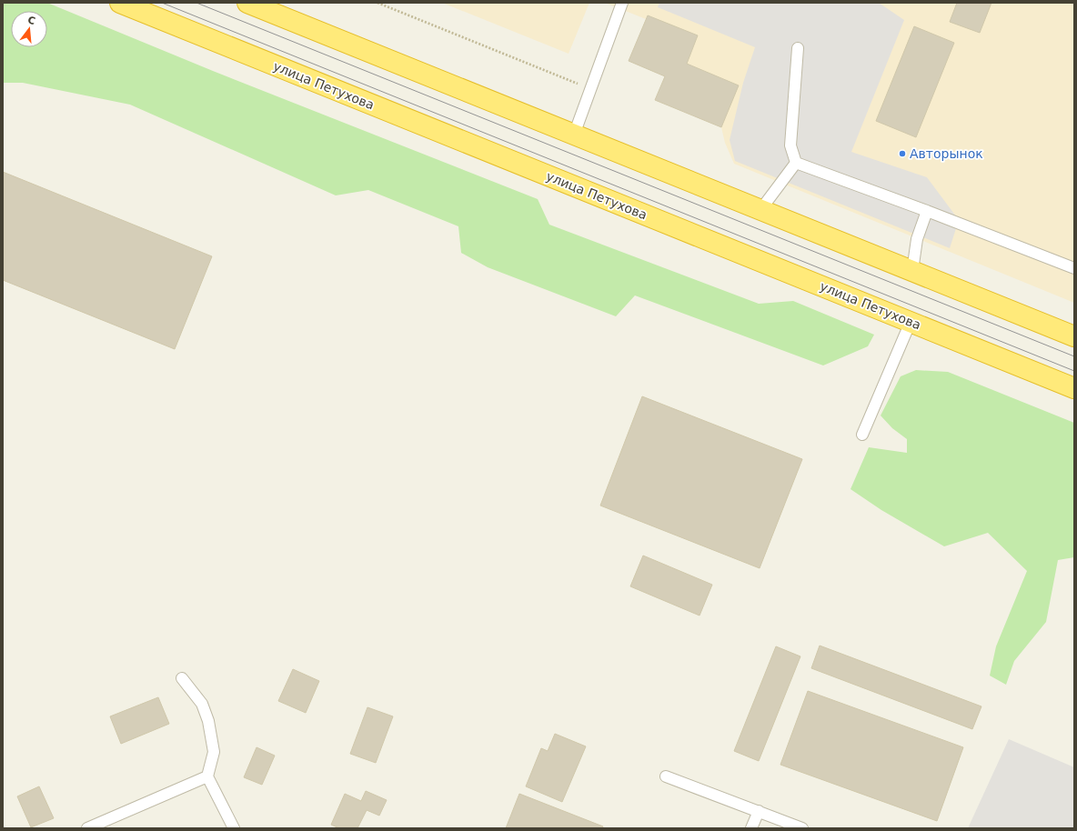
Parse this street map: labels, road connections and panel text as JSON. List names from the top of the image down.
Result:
{
  "streets": {
    "highway": ["улица Петухова"]
  },
  "places": ["Авторынок"],
  "north": "top"
}
